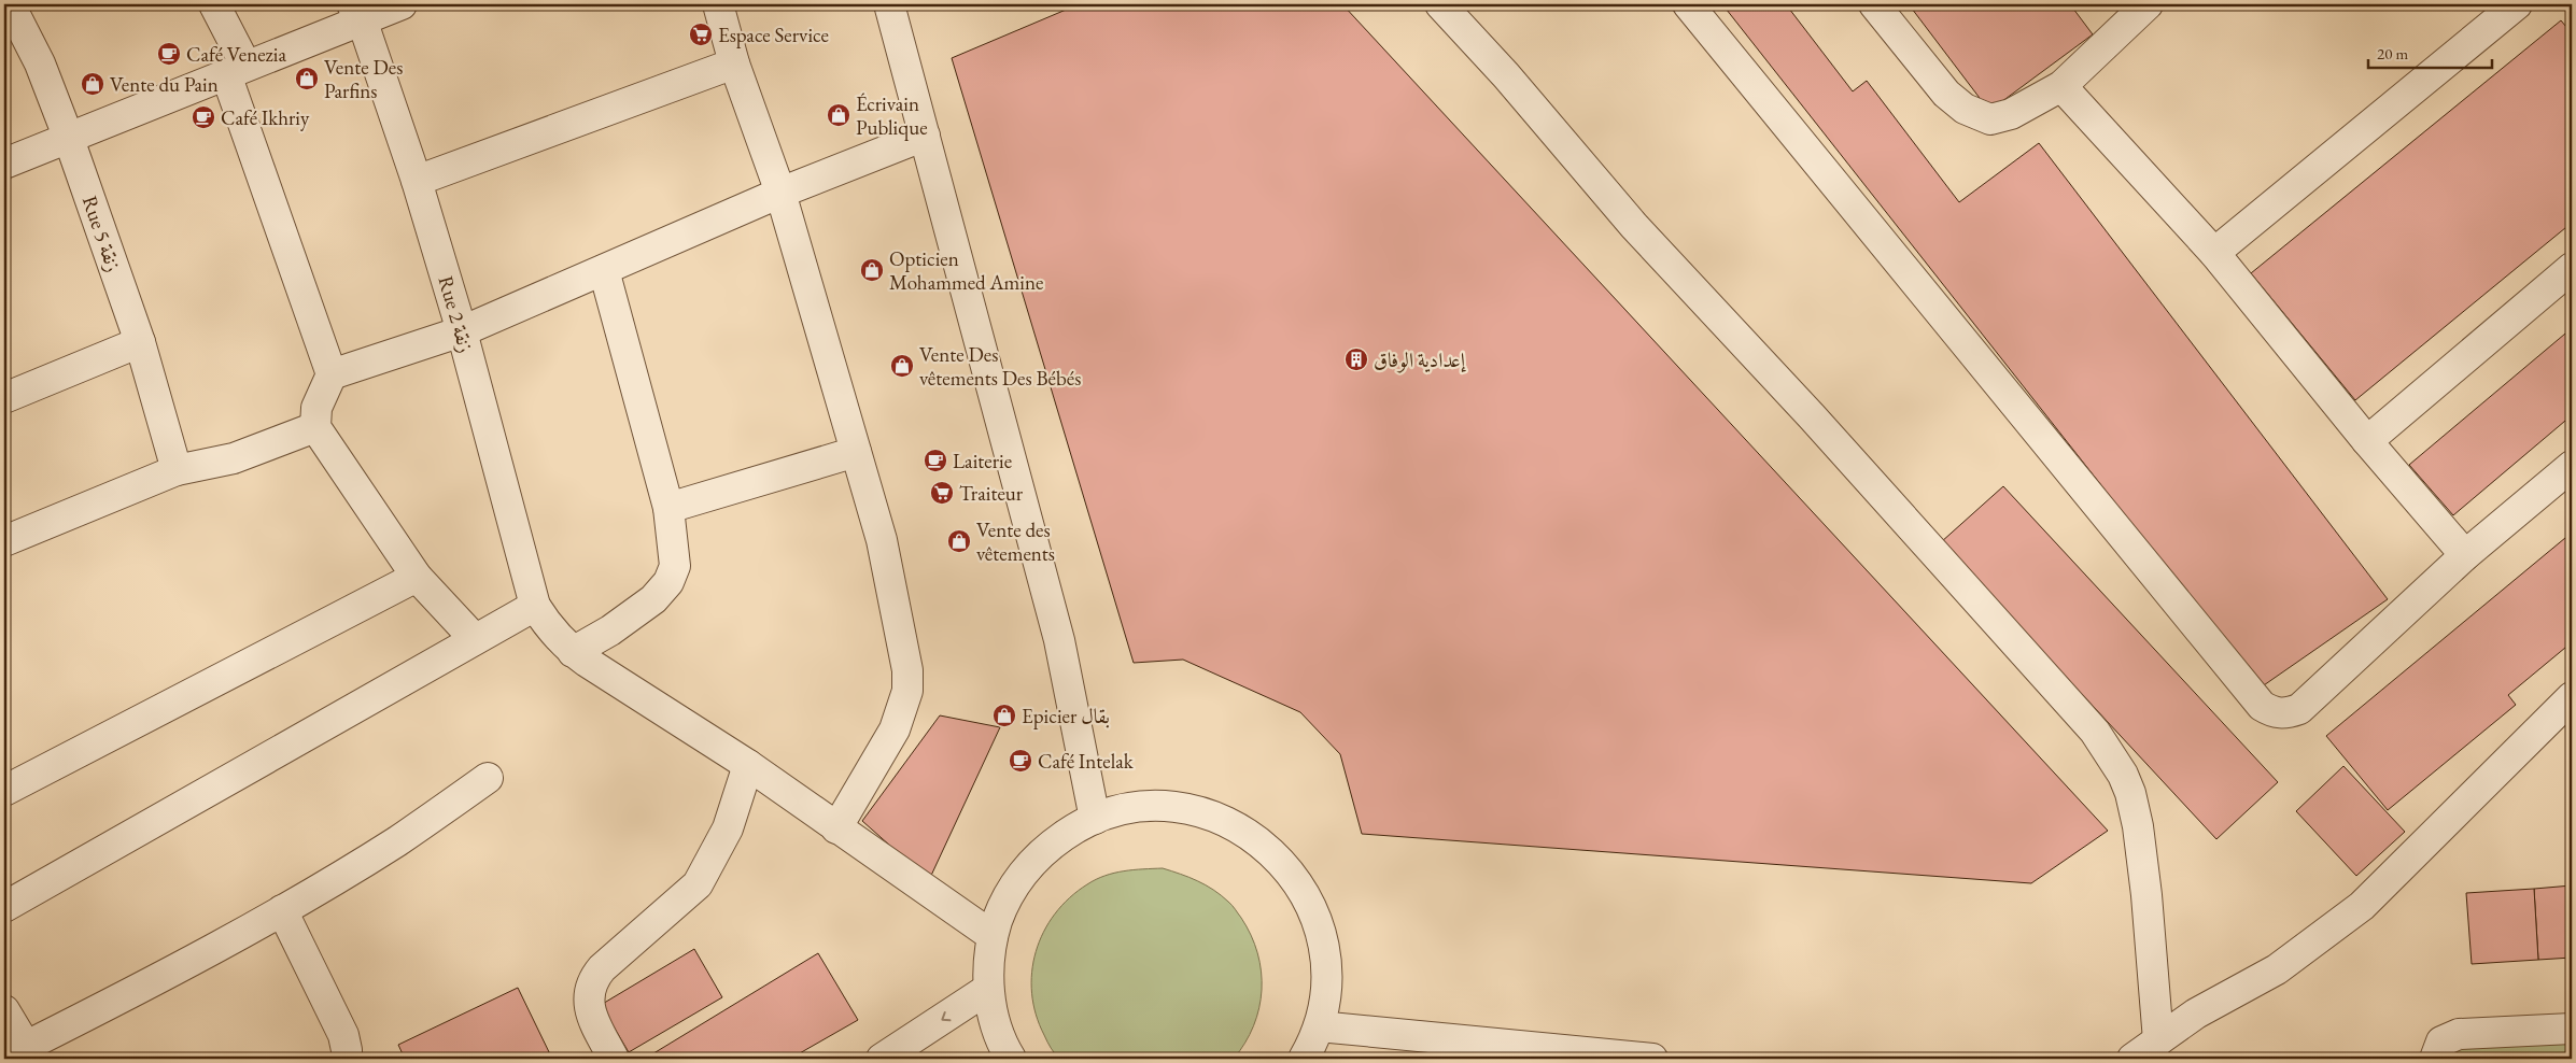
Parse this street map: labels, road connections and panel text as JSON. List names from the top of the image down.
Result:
{
  "streets": {
    "street": ["Rue 5 زنقة", "Rue 2 زنقة"]
  },
  "places": {
    "supermarket": ["Espace Service", "Traiteur"],
    "cafe": [
      "Café Venezia",
      "Café Ikhriy",
      "Laiterie",
      "Café Intelak"
    ],
    "shop": [
      "Vente Des Parfins",
      "Vente du Pain",
      "Écrivain Publique",
      "Opticien Mohammed Amine",
      "Vente Des vêtements Des Bébés",
      "Vente des vêtements",
      "Epicier بقال"
    ],
    "building": ["إعدادية الوفاق"]
  },
  "scale_bar": "20 m"
}
